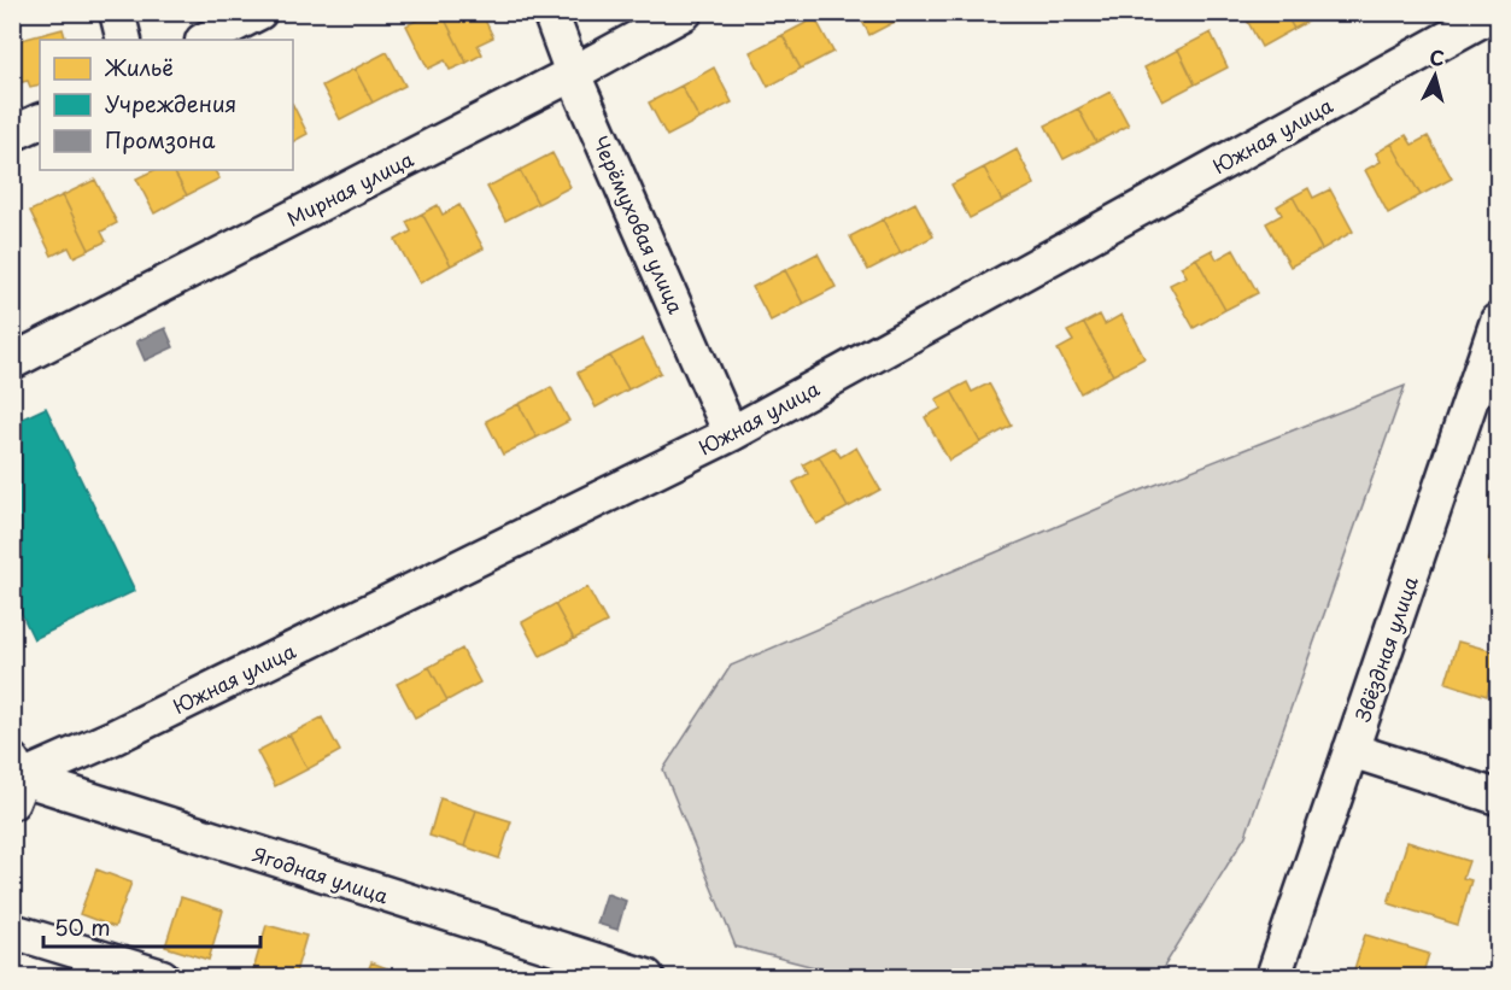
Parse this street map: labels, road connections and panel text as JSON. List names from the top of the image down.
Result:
{
  "streets": {
    "street": [
      "Южная улица",
      "Мирная улица",
      "Черёмуховая улица",
      "Звёздная улица",
      "Ягодная улица"
    ]
  },
  "crossings": [
    ["Южная улица", "Черёмуховая улица"],
    ["Южная улица", "Ягодная улица"],
    ["Мирная улица", "Черёмуховая улица"]
  ],
  "legend": ["Жильё", "Учреждения", "Промзона"],
  "scale_bar": "50 m",
  "north": "top"
}
